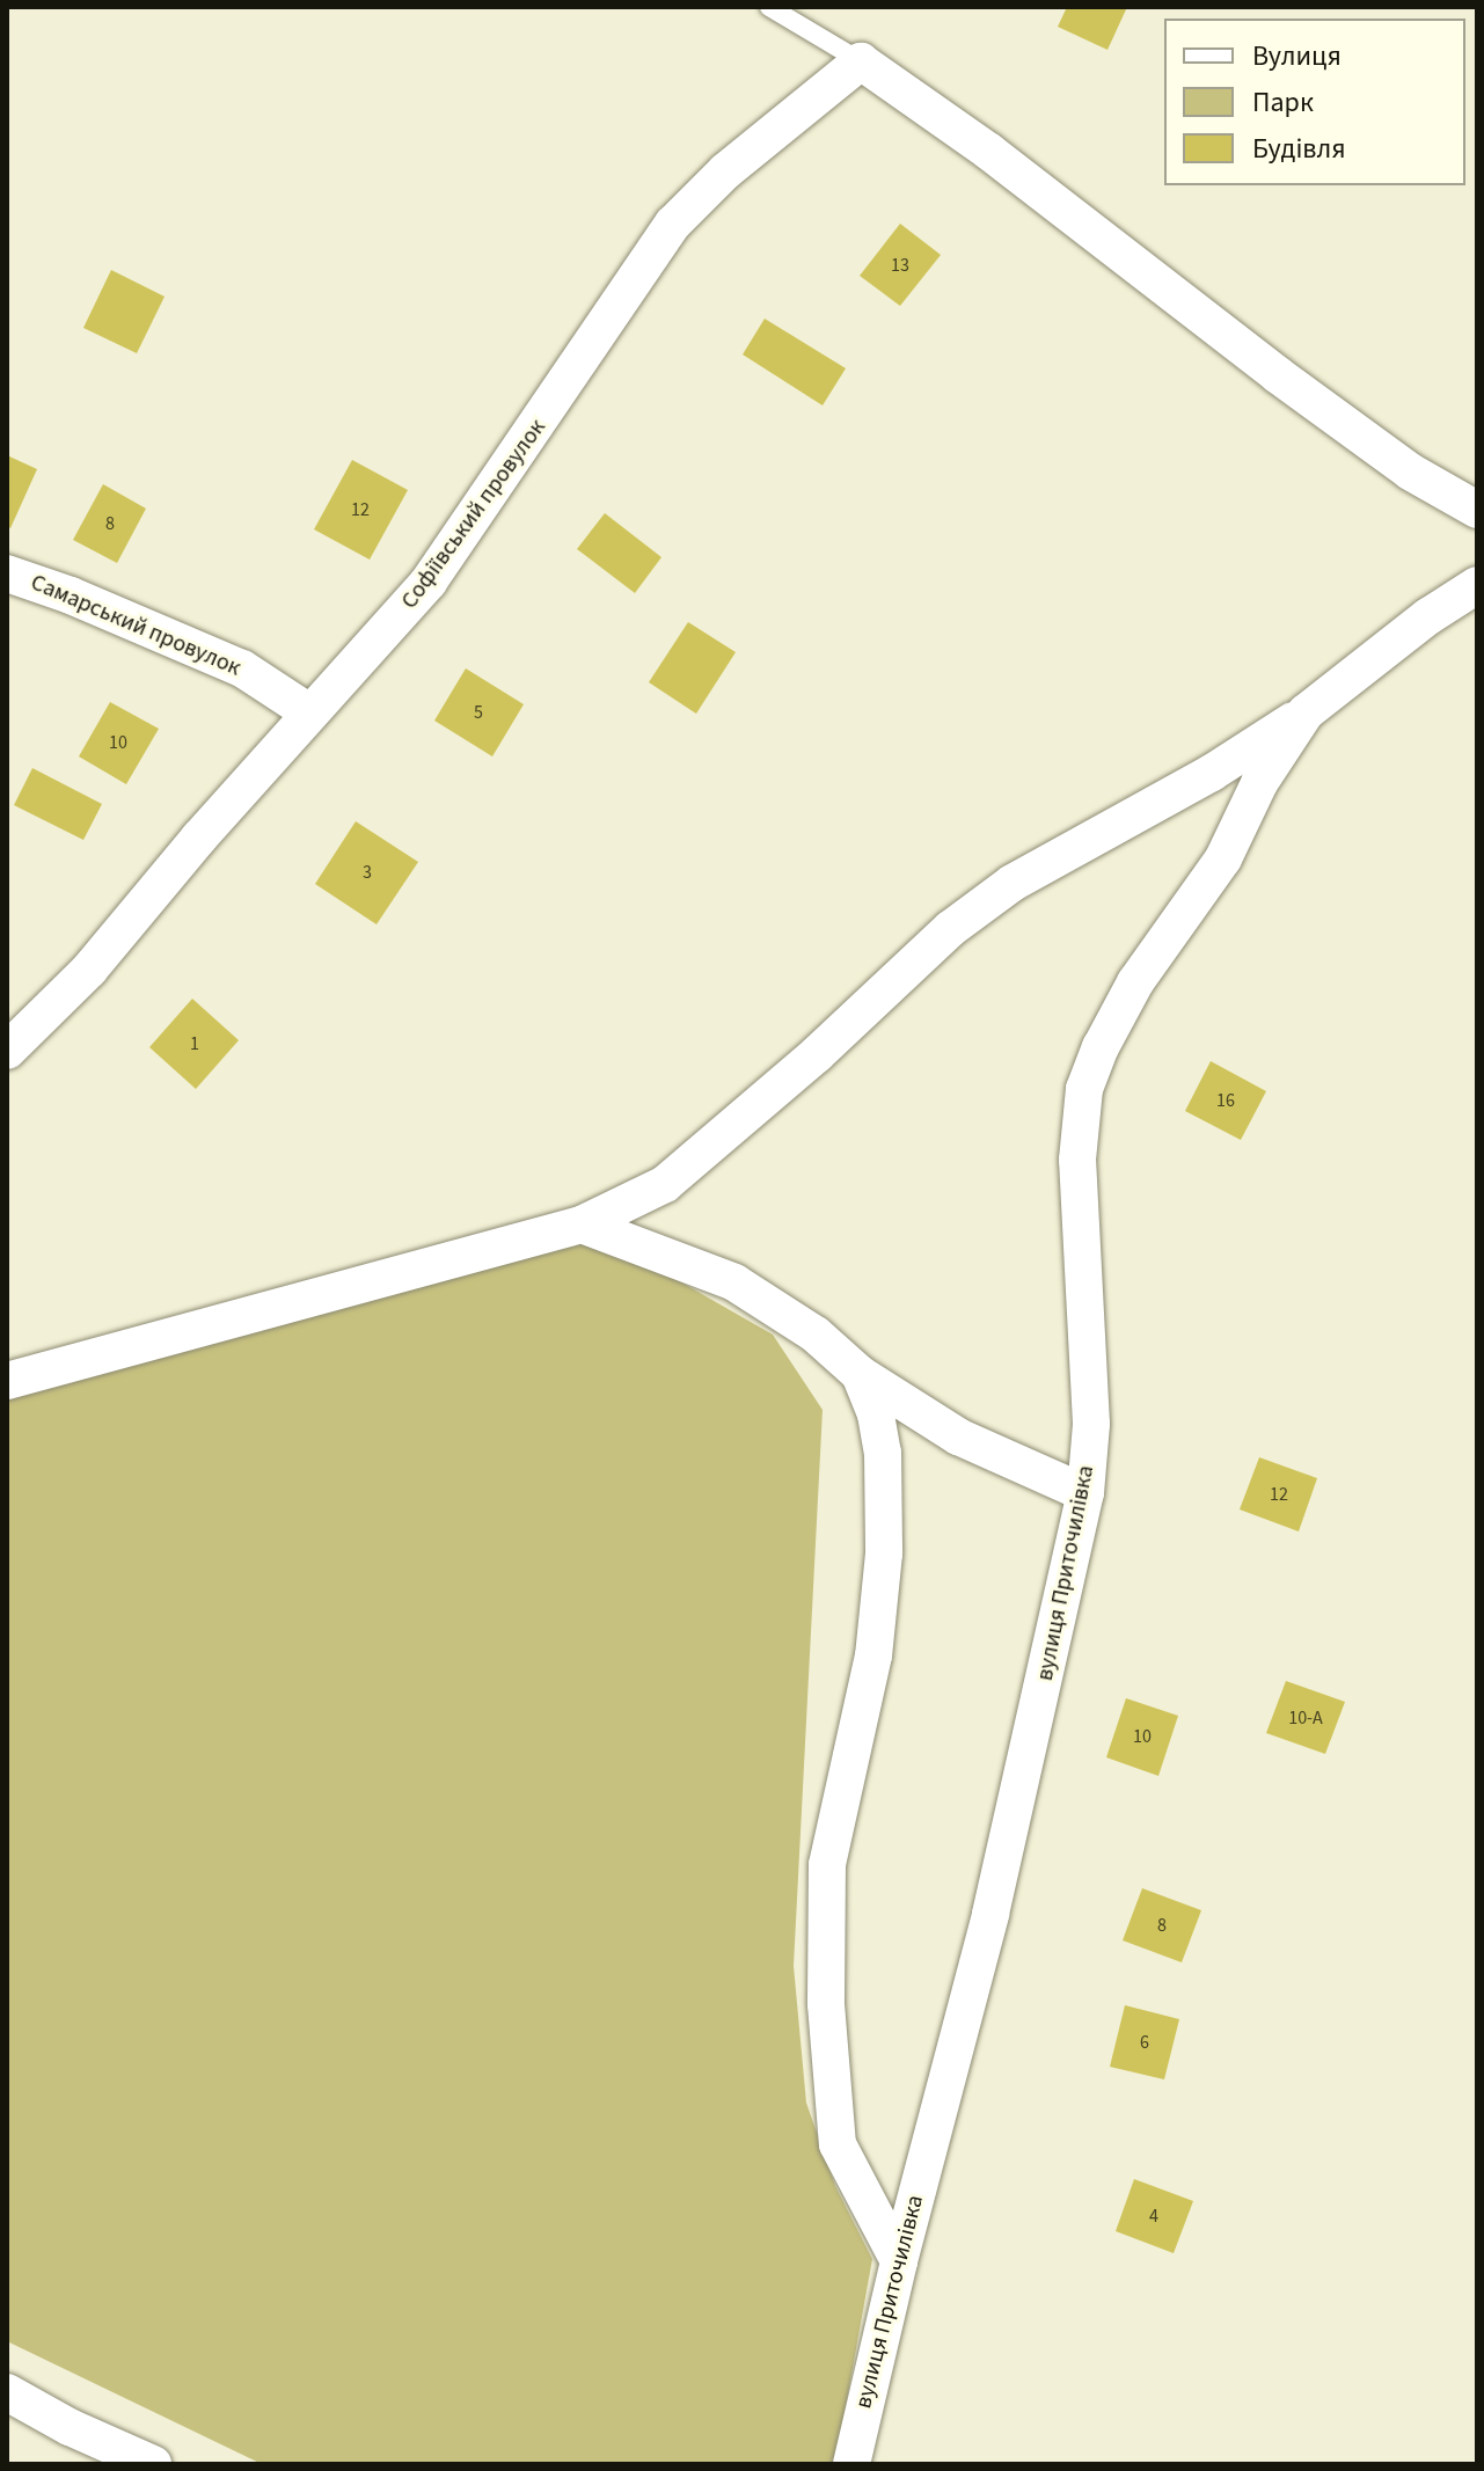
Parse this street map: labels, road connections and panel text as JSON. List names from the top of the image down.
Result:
{
  "streets": {
    "street": ["Софіївський провулок", "Самарський провулок", "вулиця Приточилівка"]
  },
  "crossings": [
    ["Софіївський провулок", "Самарський провулок"]
  ],
  "house_numbers": [
    "13",
    "12",
    "8",
    "5",
    "10",
    "3",
    "1",
    "16",
    "12",
    "10-А",
    "10",
    "8",
    "6",
    "4"
  ],
  "legend": ["Вулиця", "Парк", "Будівля"]
}
